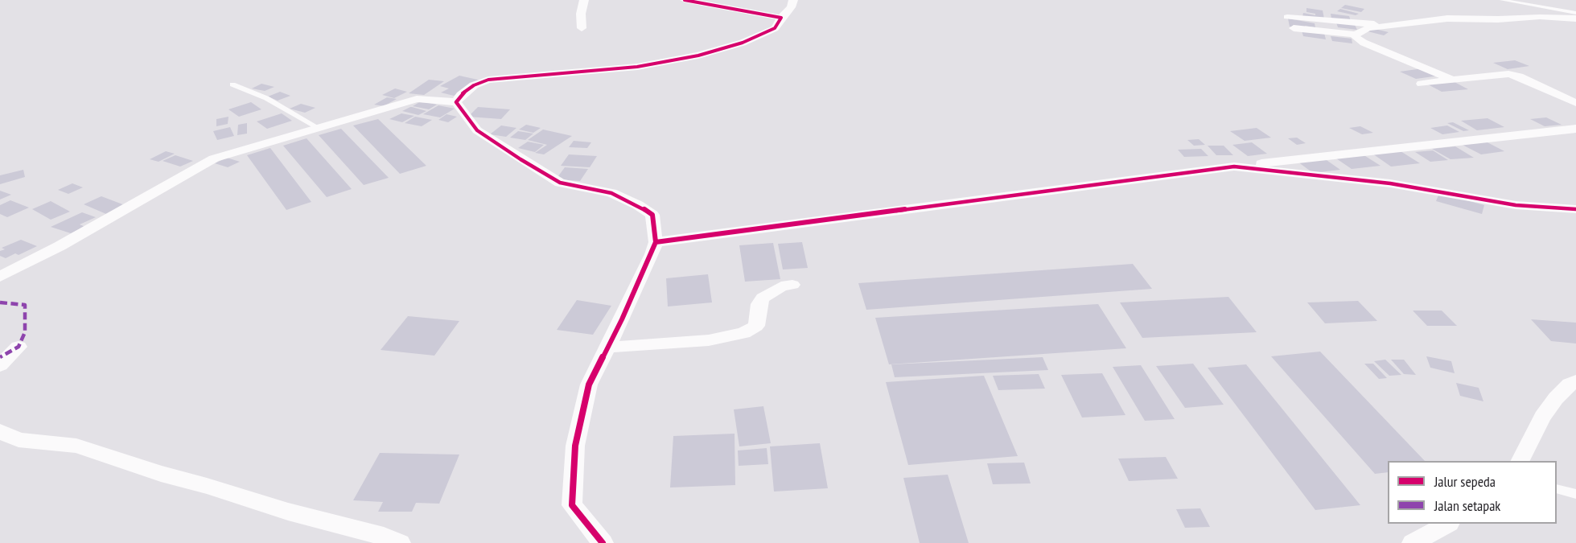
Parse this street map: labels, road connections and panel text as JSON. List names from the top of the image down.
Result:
{
  "legend": ["Jalur sepeda", "Jalan setapak"]
}
